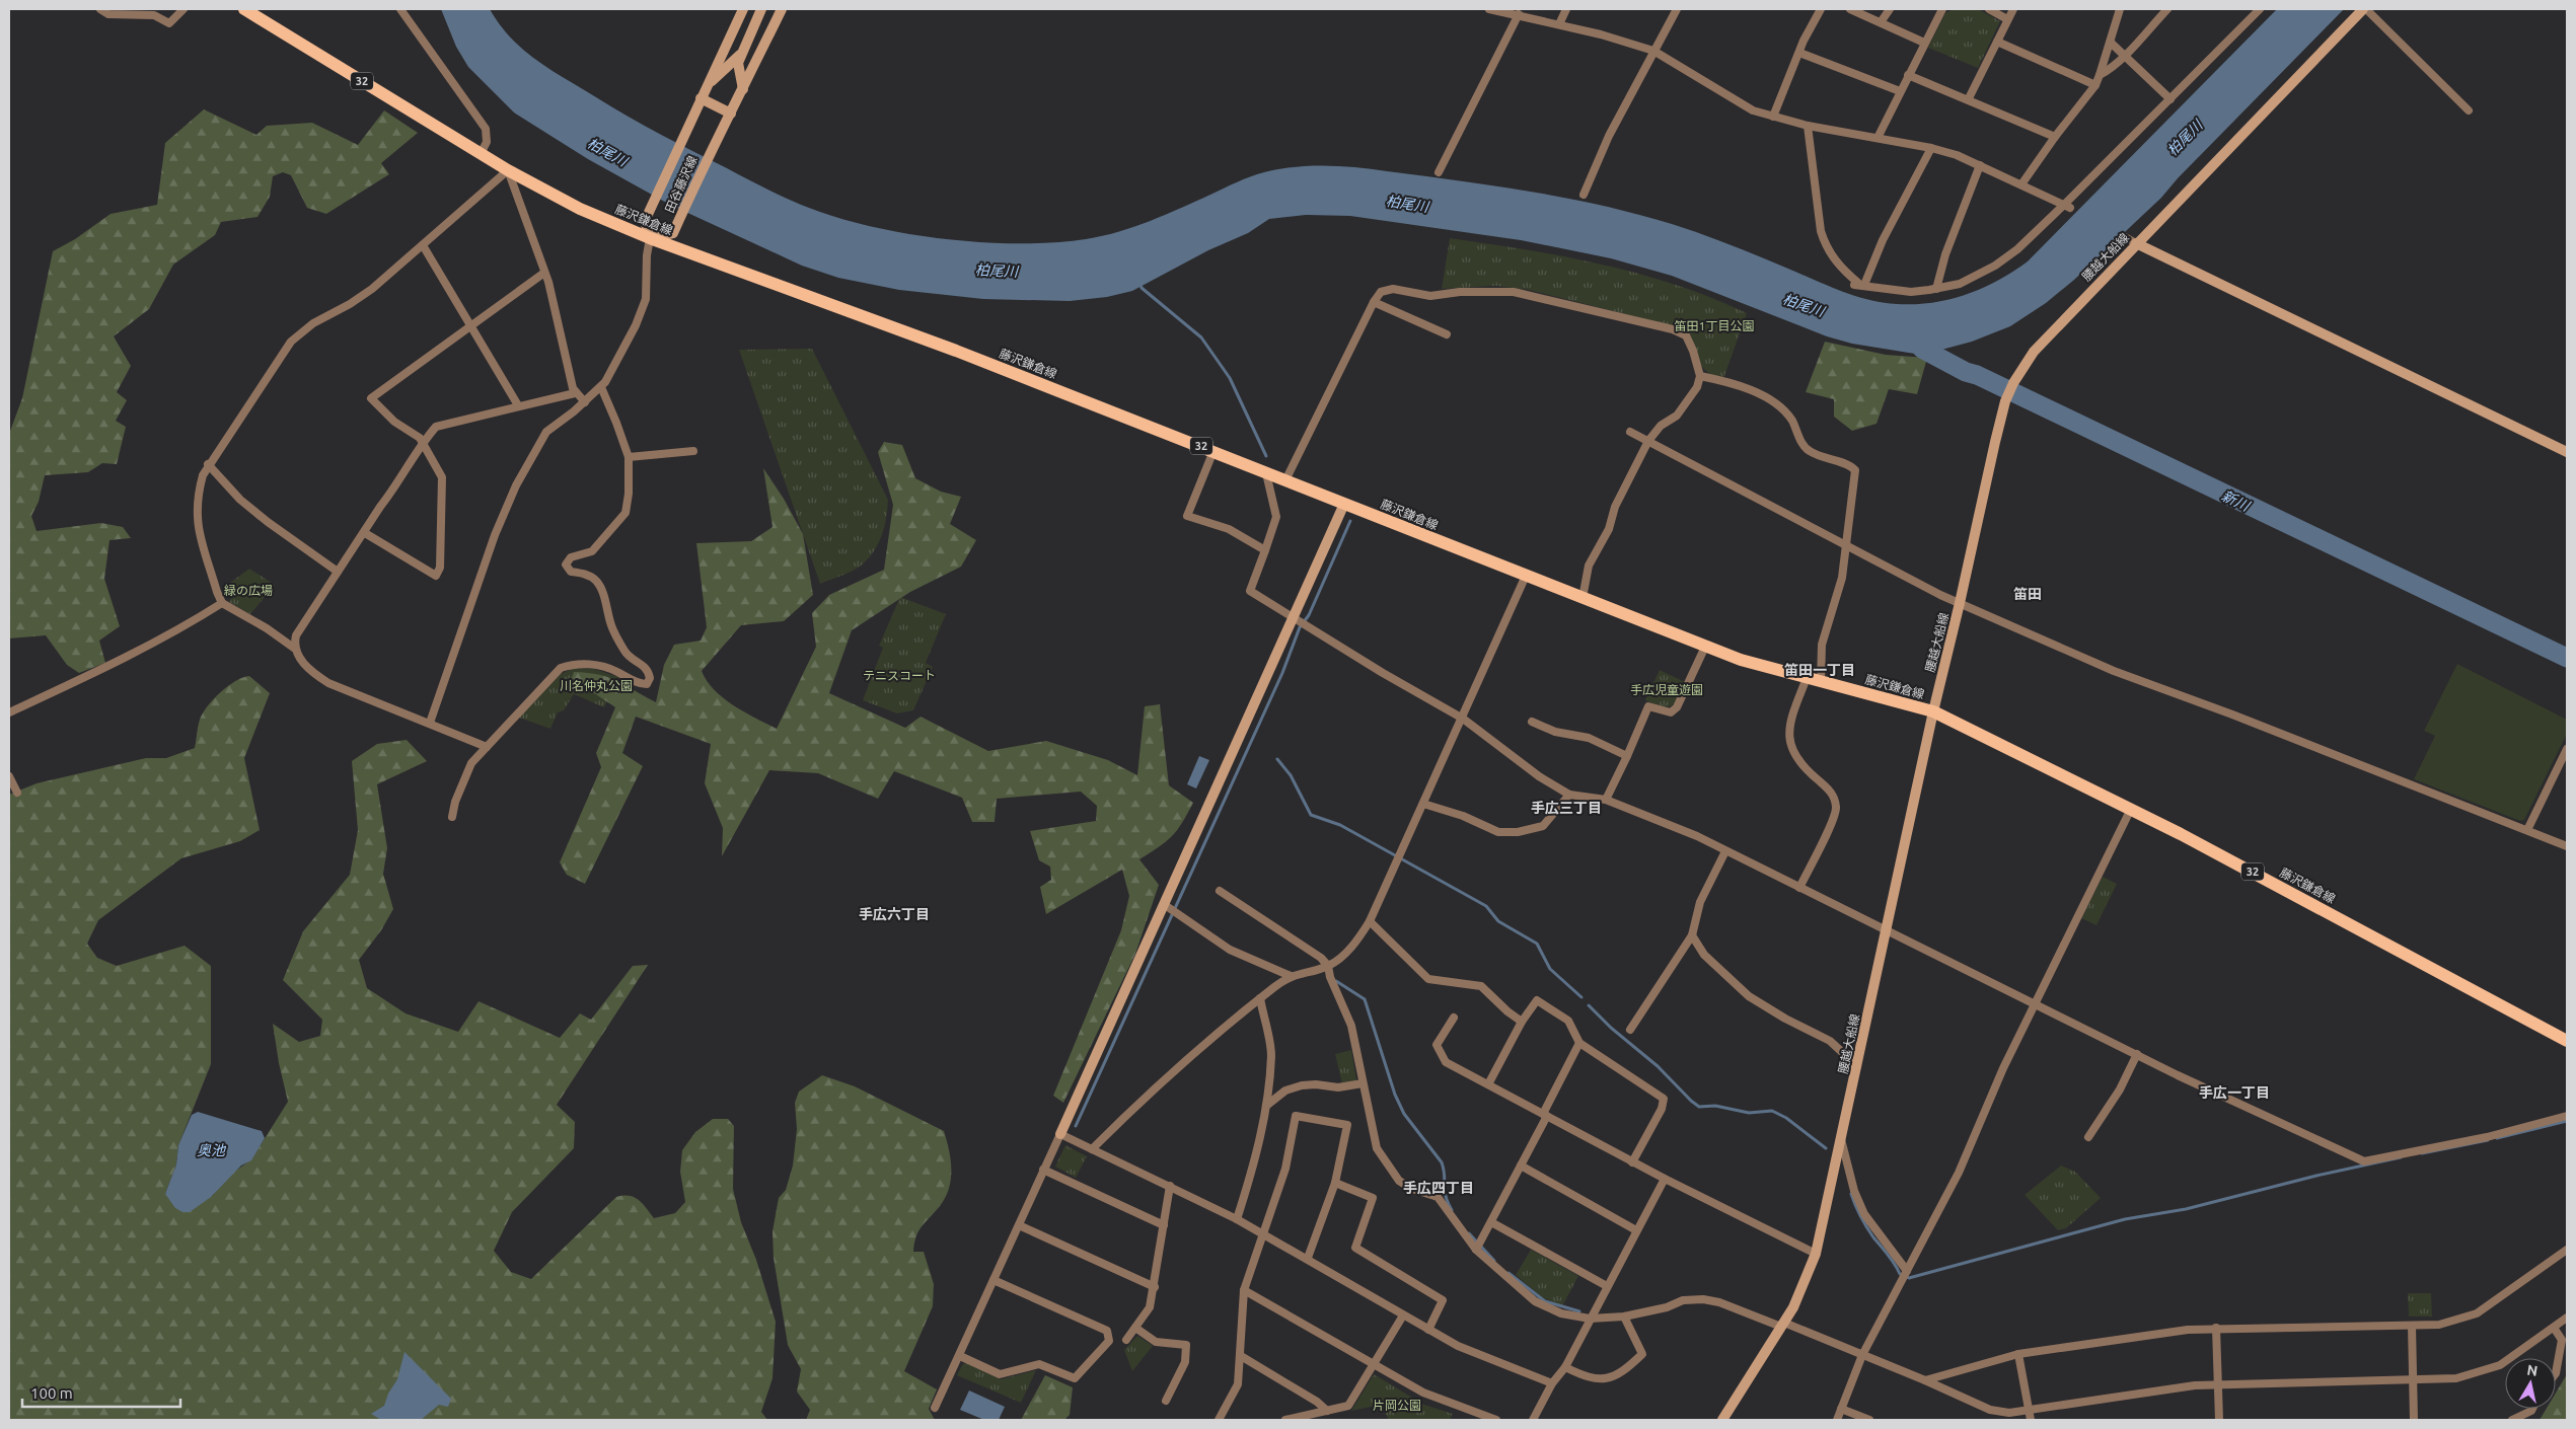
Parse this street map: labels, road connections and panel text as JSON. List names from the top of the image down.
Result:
{
  "streets": {
    "main road": [
      "32",
      "田谷藤沢線",
      "藤沢鎌倉線",
      "腰越大船線"
    ]
  },
  "crossings": [
    ["田谷藤沢線", "藤沢鎌倉線"],
    ["藤沢鎌倉線", "腰越大船線"]
  ],
  "districts": [
    "笛田",
    "笛田一丁目",
    "手広三丁目",
    "手広六丁目",
    "手広一丁目",
    "手広四丁目"
  ],
  "water": ["柏尾川", "新川", "奥池"],
  "parks": [
    "笛田1丁目公園",
    "緑の広場",
    "テニスコート",
    "川名仲丸公園",
    "手広児童遊園",
    "片岡公園"
  ],
  "scale_bar": "100 m",
  "north": "top"
}
